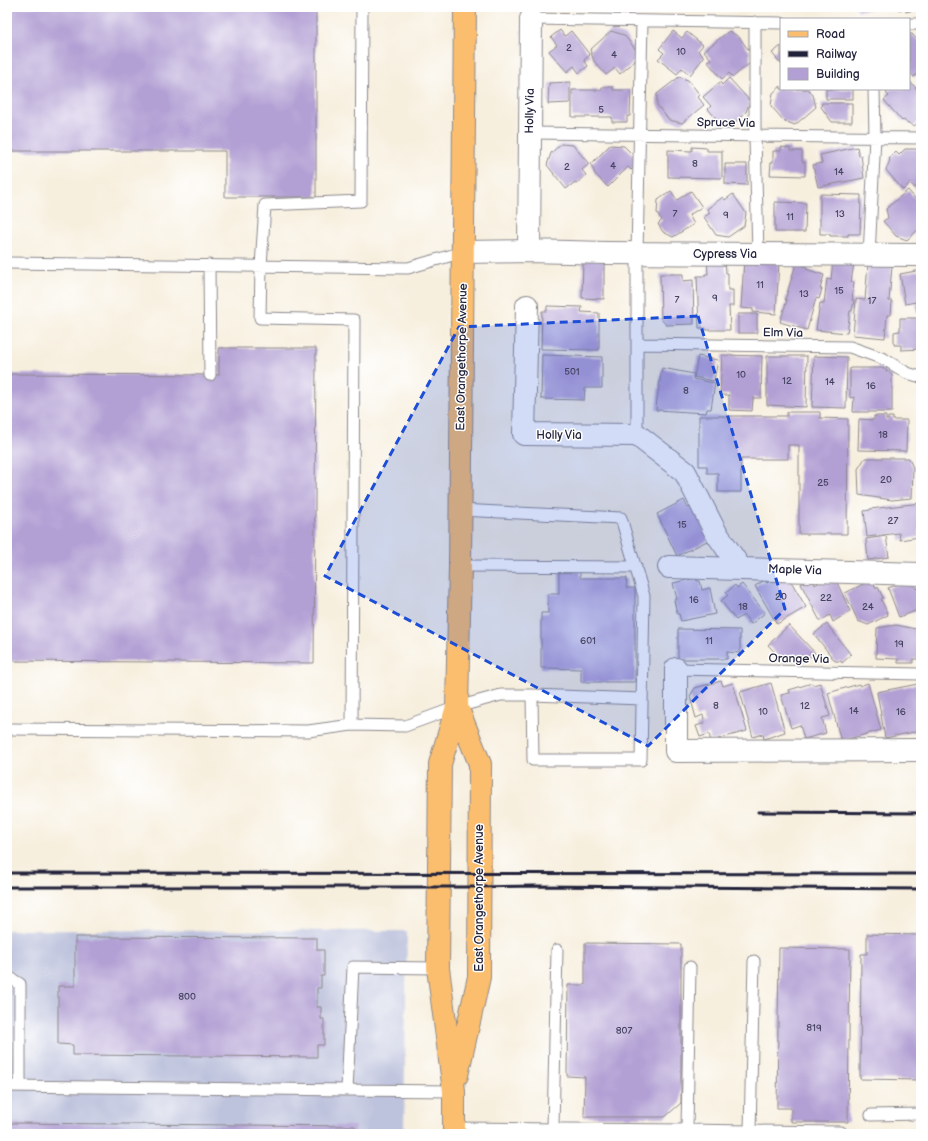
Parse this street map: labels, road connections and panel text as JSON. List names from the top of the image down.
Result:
{
  "streets": {
    "main road": ["East Orangethorpe Avenue"],
    "street": ["Holly Via", "Cypress Via", "Maple Via"],
    "lane": ["Spruce Via", "Elm Via", "Orange Via"]
  },
  "crossings": [
    ["Holly Via", "Spruce Via"],
    ["Holly Via", "Cypress Via"],
    ["Cypress Via", "East Orangethorpe Avenue"]
  ],
  "house_numbers": [
    "2",
    "10",
    "4",
    "5",
    "8",
    "4",
    "2",
    "14",
    "7",
    "13",
    "9",
    "11",
    "11",
    "15",
    "13",
    "9",
    "7",
    "17",
    "501",
    "10",
    "12",
    "14",
    "16",
    "8",
    "18",
    "20",
    "25",
    "27",
    "15",
    "20",
    "22",
    "16",
    "18",
    "24",
    "601",
    "11",
    "19",
    "8",
    "12",
    "14",
    "10",
    "16",
    "800",
    "819",
    "807"
  ],
  "legend": ["Road", "Railway", "Building"]
}
